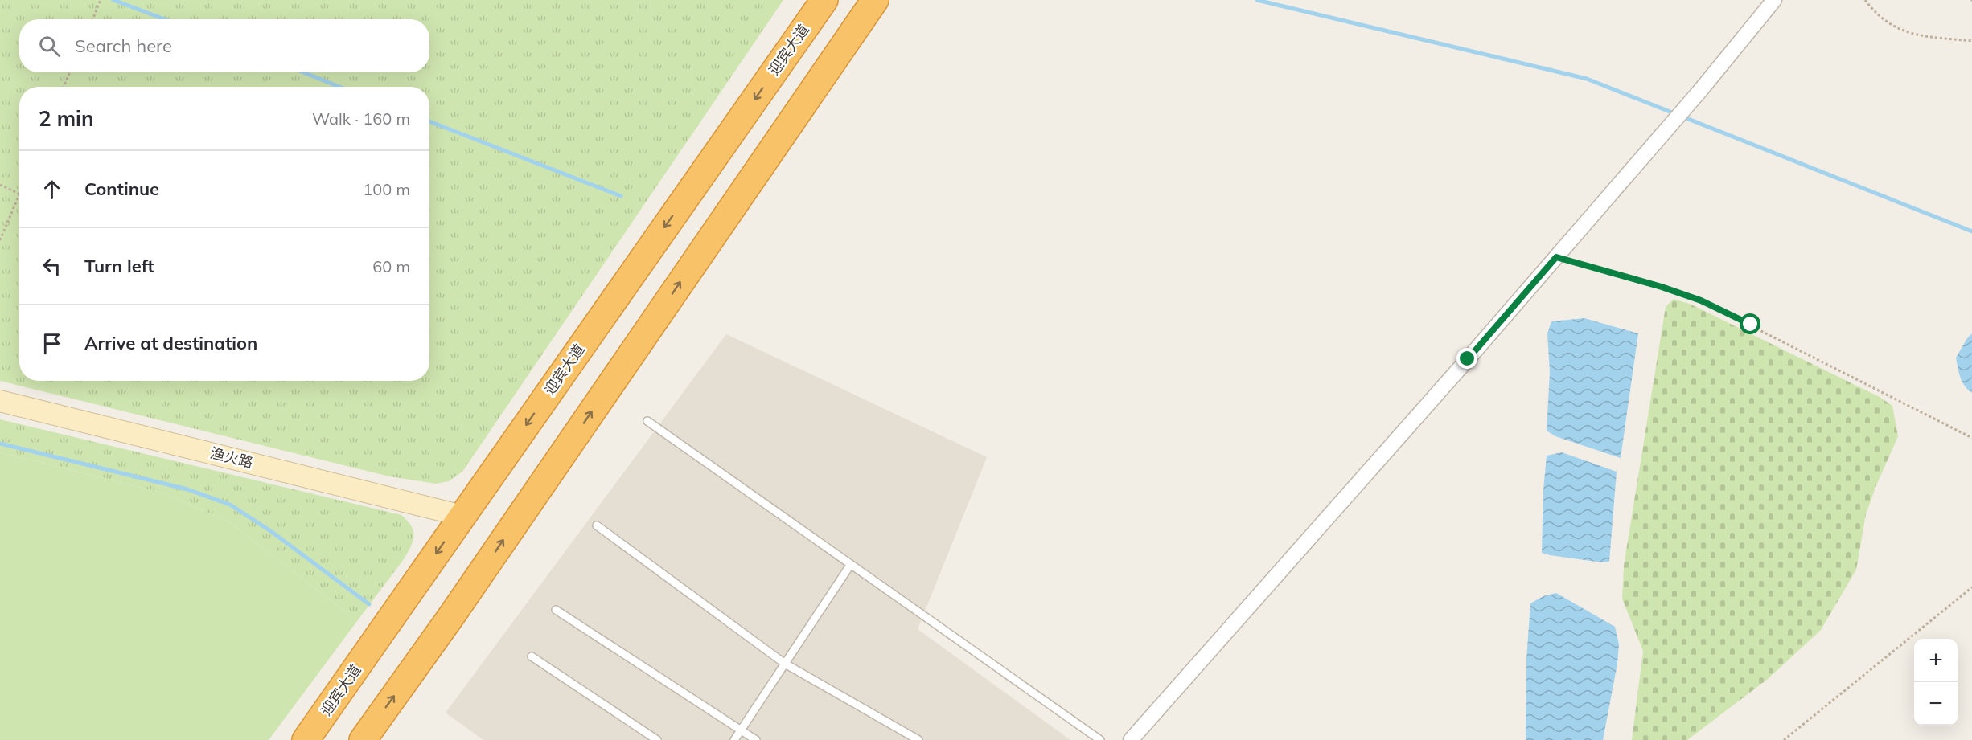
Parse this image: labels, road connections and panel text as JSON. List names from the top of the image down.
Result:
{
  "streets": {
    "highway": ["迎宾大道"],
    "street": ["渔火路"]
  },
  "crossings": [
    ["迎宾大道", "渔火路"]
  ],
  "page": {
    "search": "Search here",
    "heading": ["2 min", "Walk · 160 m"],
    "list": [
      ["Continue", "100 m"],
      ["Turn left", "60 m"],
      "Arrive at destination"
    ],
    "map_buttons": ["+", "−"]
  }
}
